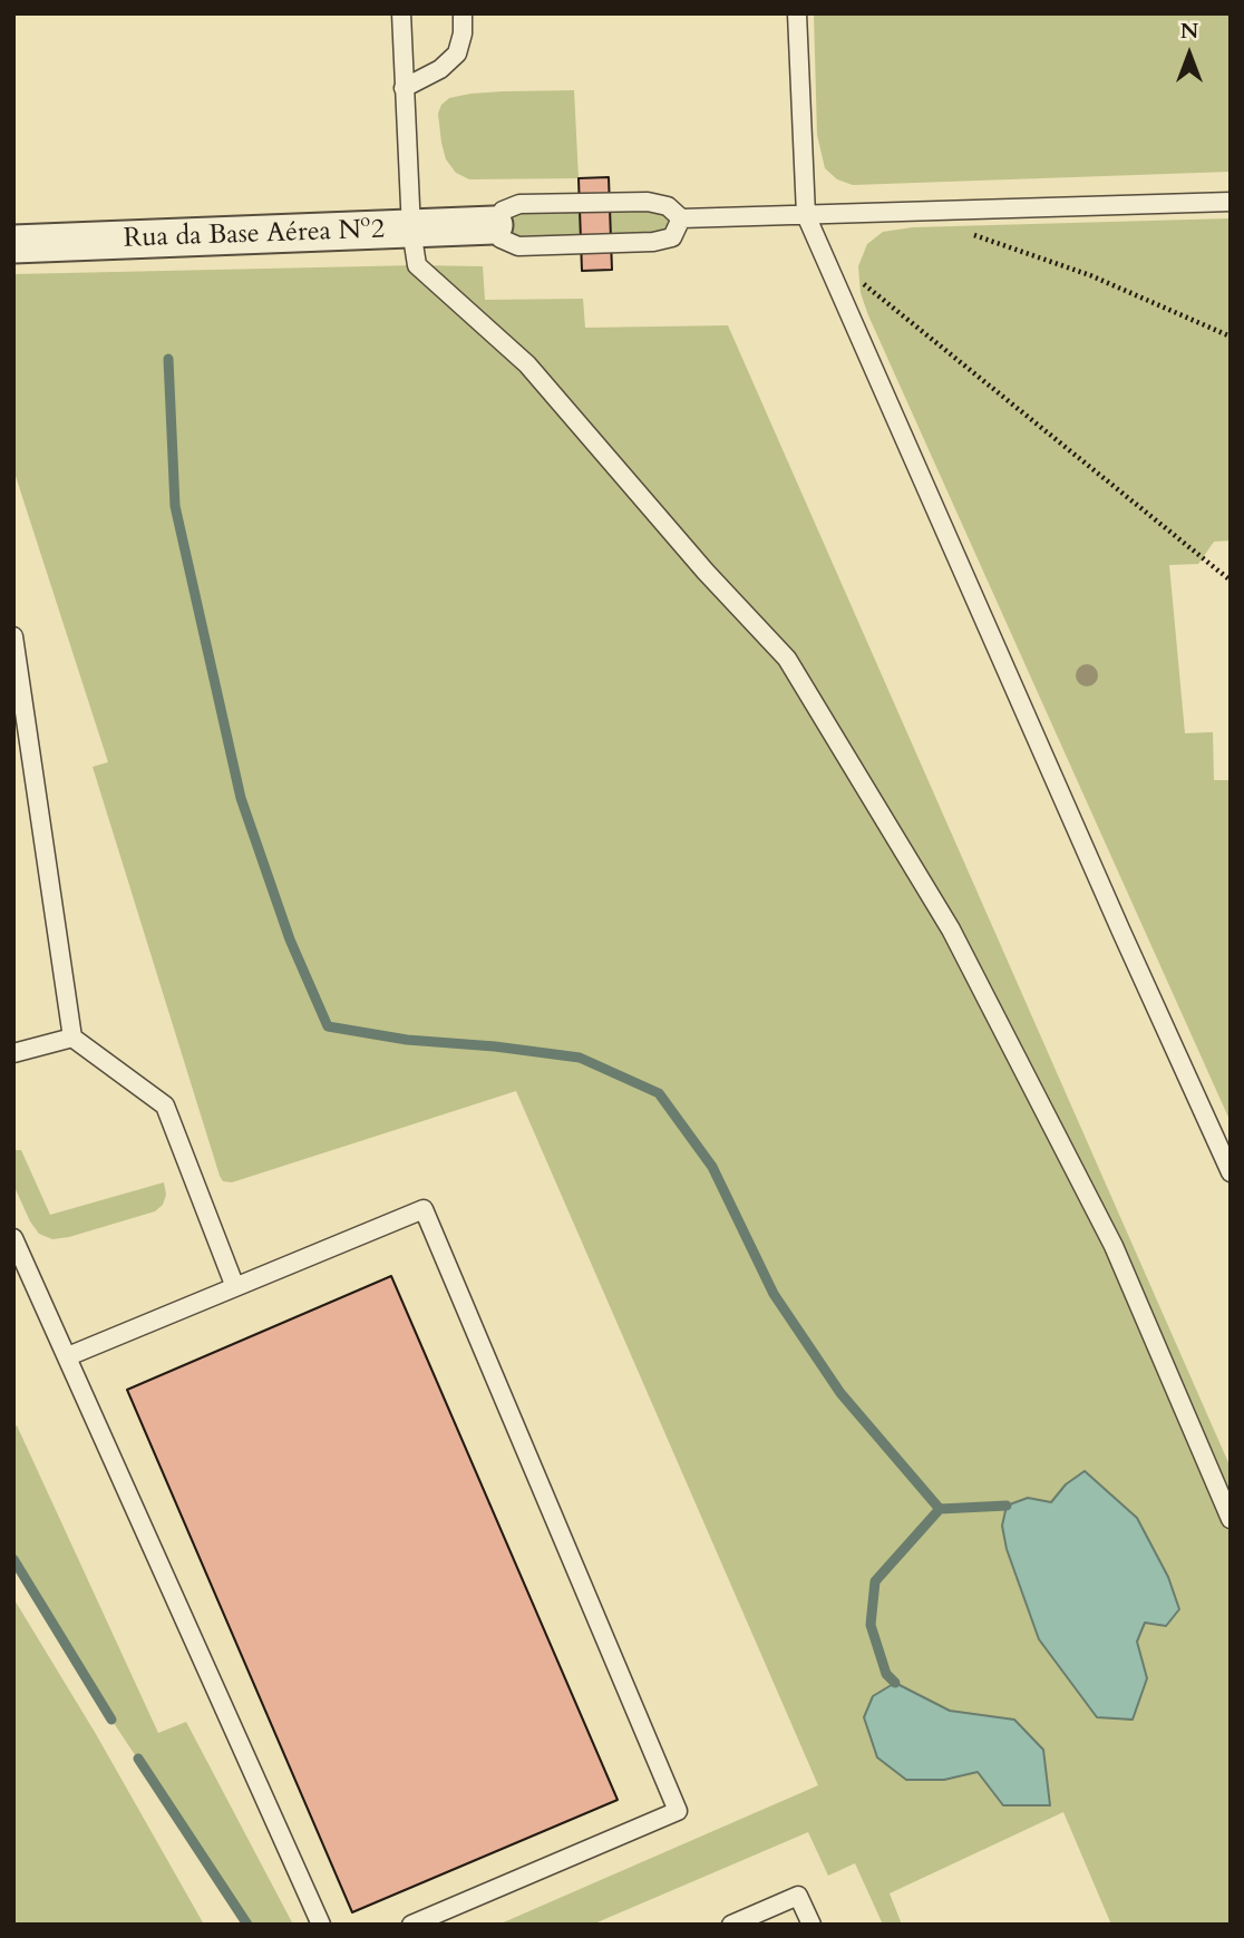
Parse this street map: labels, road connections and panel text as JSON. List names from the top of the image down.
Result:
{
  "streets": {
    "street": ["Rua da Base Aérea Nº2"]
  },
  "north": "top"
}
